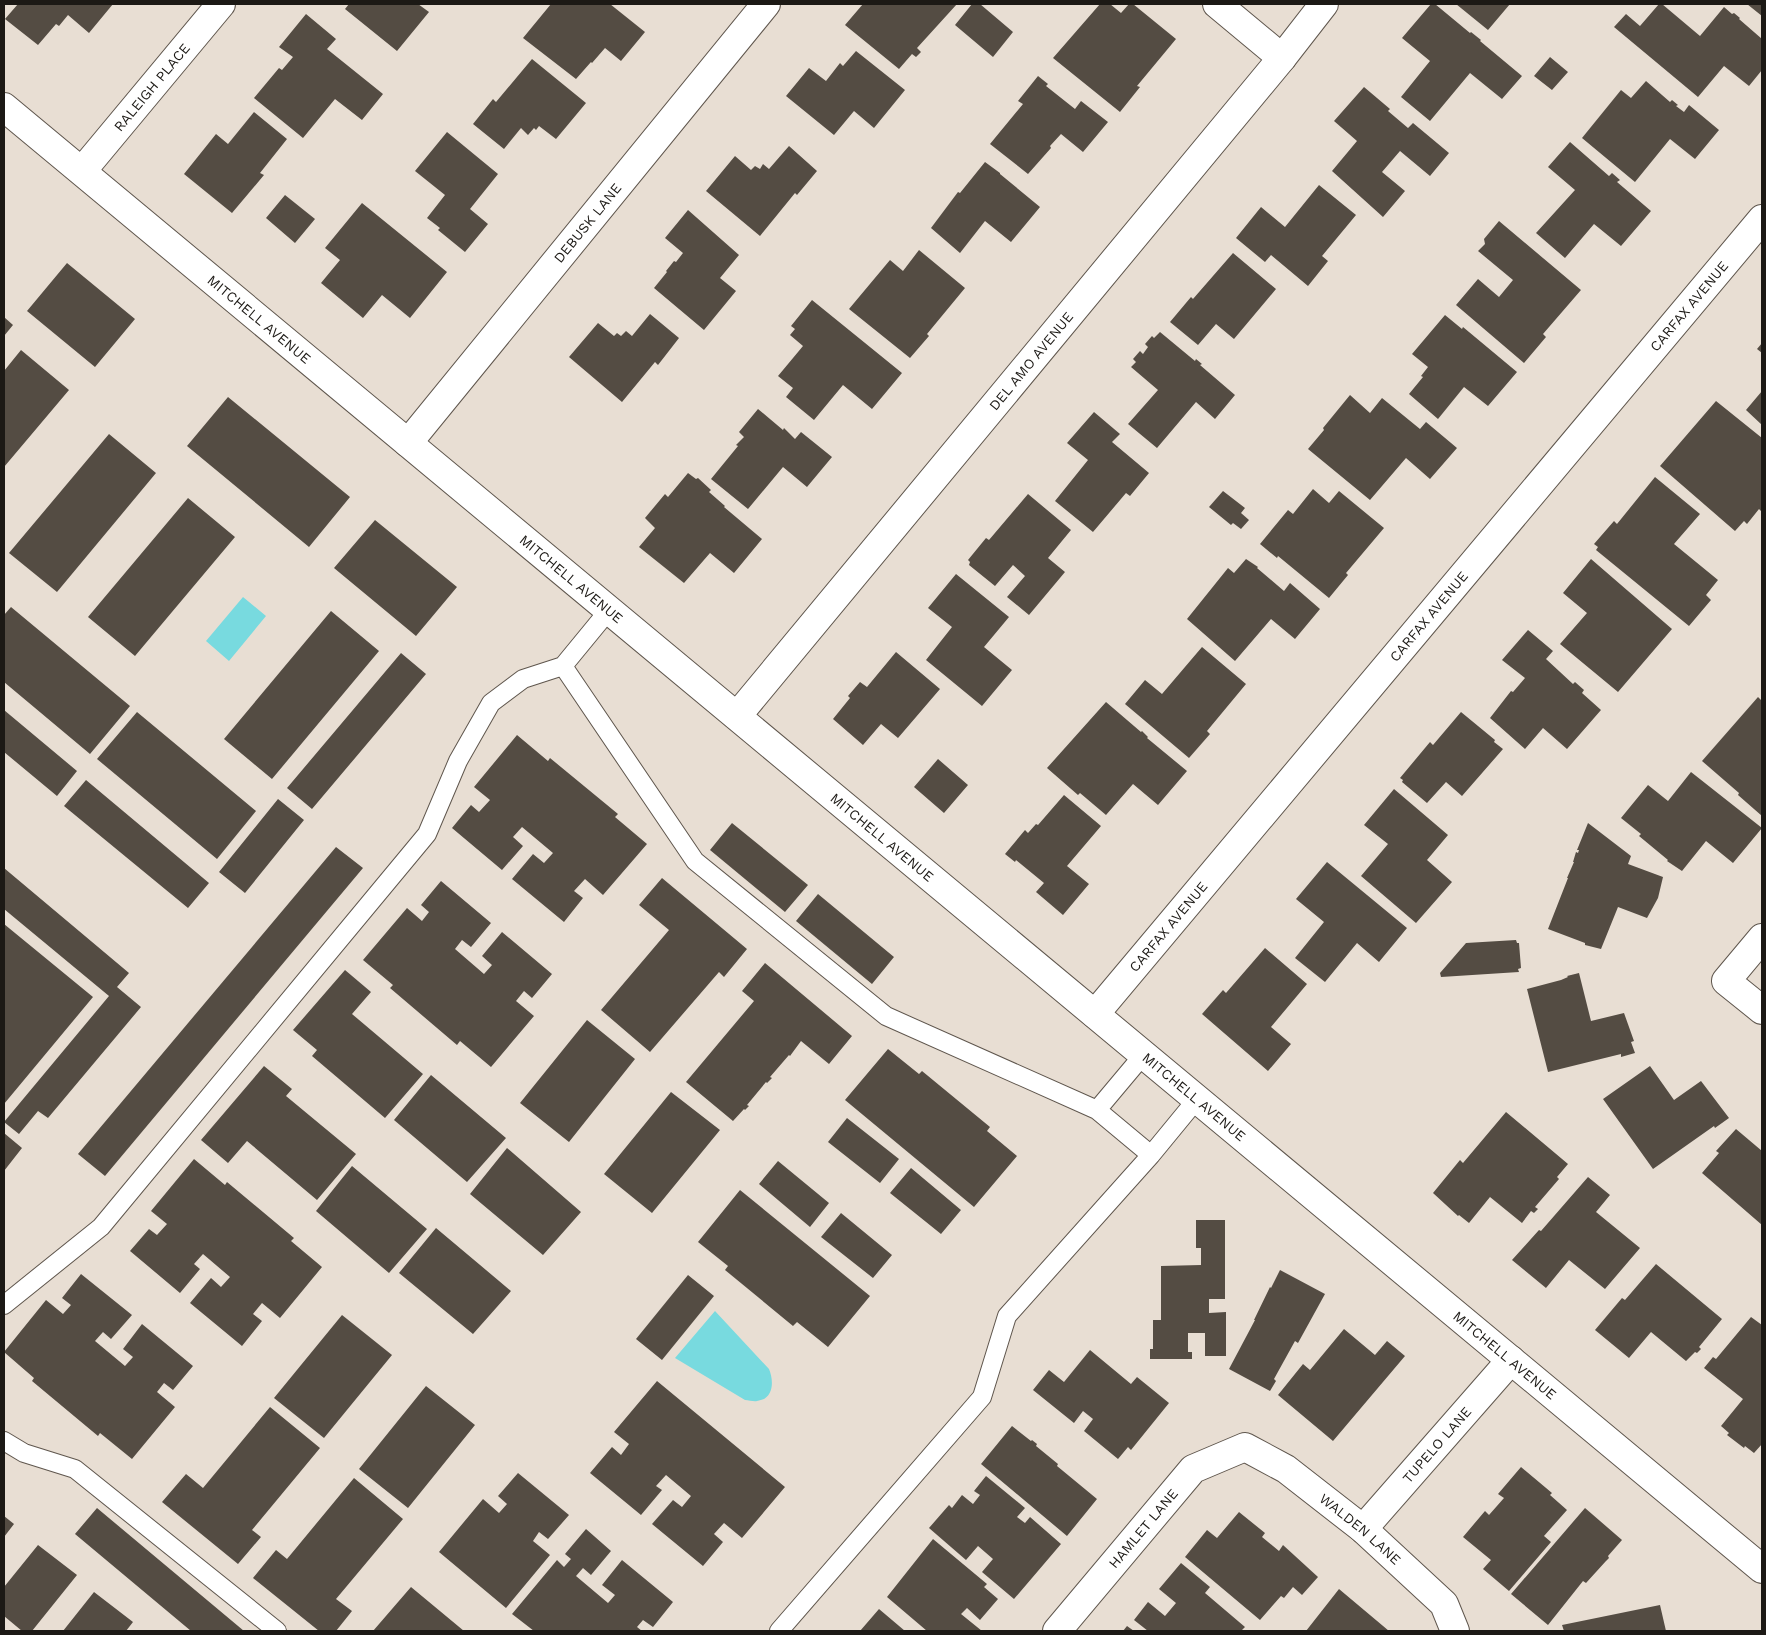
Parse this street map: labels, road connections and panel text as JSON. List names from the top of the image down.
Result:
{
  "streets": {
    "street": [
      "RALEIGH PLACE",
      "DEBUSK LANE",
      "CARFAX AVENUE",
      "MITCHELL AVENUE",
      "DEL AMO AVENUE",
      "TUPELO LANE",
      "HAMLET LANE",
      "WALDEN LANE"
    ]
  },
  "crossings": [
    ["RALEIGH PLACE", "MITCHELL AVENUE"],
    ["DEBUSK LANE", "MITCHELL AVENUE"],
    ["CARFAX AVENUE", "MITCHELL AVENUE"],
    ["MITCHELL AVENUE", "DEL AMO AVENUE"],
    ["MITCHELL AVENUE", "TUPELO LANE"],
    ["TUPELO LANE", "WALDEN LANE"],
    ["HAMLET LANE", "WALDEN LANE"]
  ]
}
